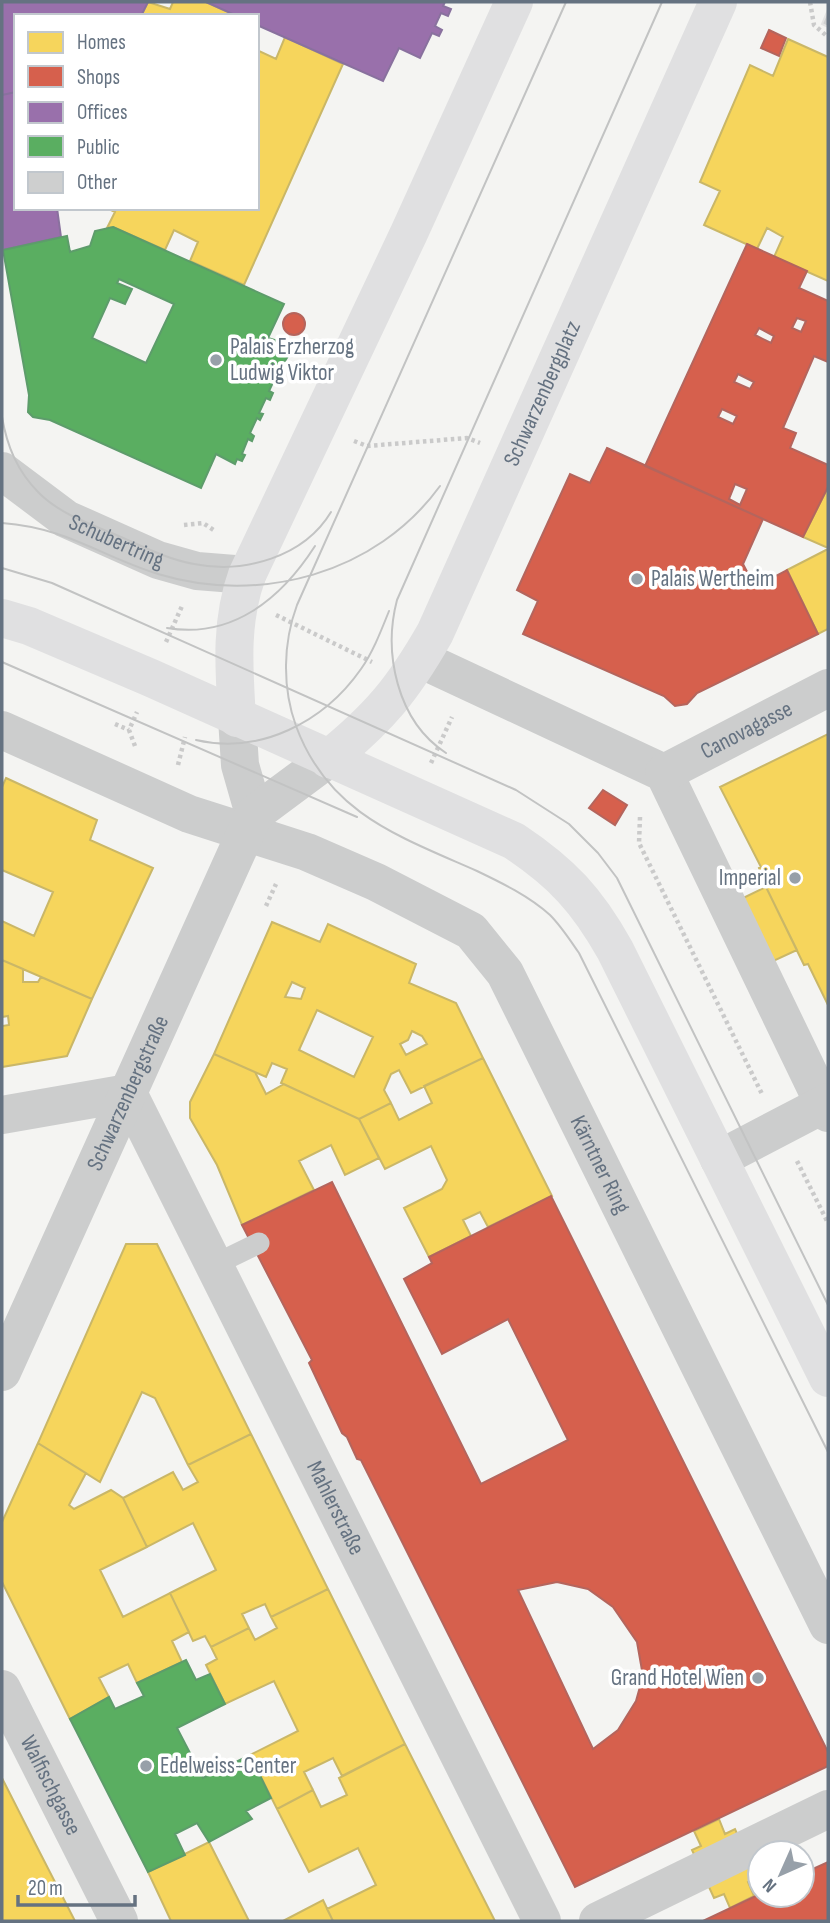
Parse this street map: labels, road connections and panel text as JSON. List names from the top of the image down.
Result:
{
  "streets": {
    "main road": ["Schwarzenbergplatz"],
    "street": [
      "Schubertring",
      "Canovagasse",
      "Schwarzenbergstraße",
      "Kärntner Ring",
      "Mahlerstraße",
      "Walfischgasse"
    ]
  },
  "crossings": [
    ["Schwarzenbergplatz", "Schwarzenbergstraße"],
    ["Schwarzenbergstraße", "Kärntner Ring"],
    ["Schwarzenbergstraße", "Mahlerstraße"]
  ],
  "places": [
    "Palais Erzherzog Ludwig Viktor",
    "Palais Wertheim",
    "Imperial",
    "Grand Hotel Wien",
    "Edelweiss-Center"
  ],
  "legend": [
    "Homes",
    "Shops",
    "Offices",
    "Public",
    "Other"
  ],
  "scale_bar": "20 m",
  "north": "bottom left"
}
